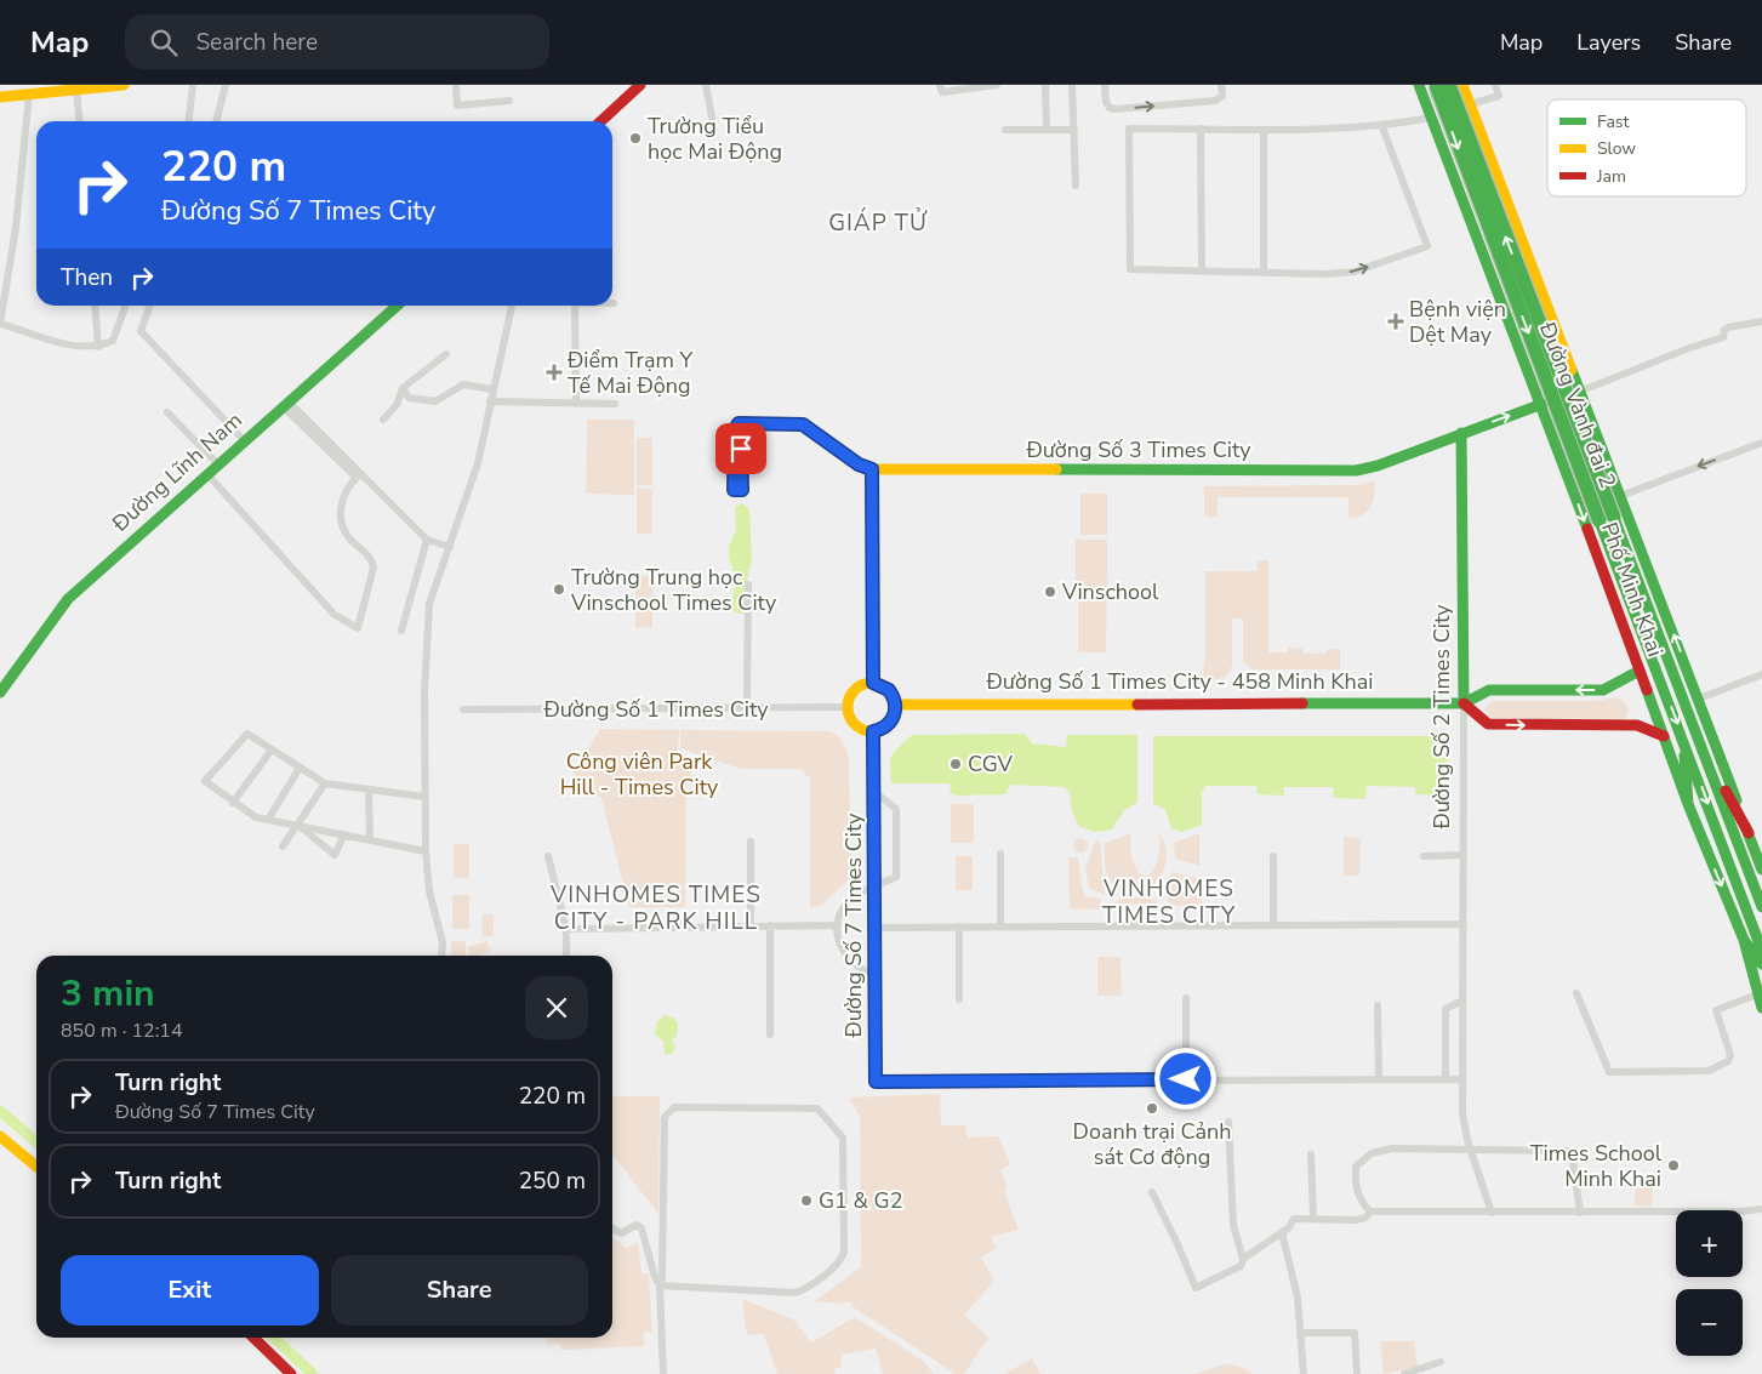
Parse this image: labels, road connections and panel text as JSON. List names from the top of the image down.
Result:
{
  "streets": {
    "main road": [
      "Đường Vành đai 2",
      "Đường Số 3 Times City",
      "Đường Lĩnh Nam",
      "Phố Minh Khai",
      "Đường Số 1 Times City - 458 Minh Khai",
      "Đường Số 2 Times City"
    ],
    "street": ["Đường Số 1 Times City", "Đường Số 7 Times City"]
  },
  "crossings": [
    ["Đường Số 3 Times City", "Phố Minh Khai"],
    ["Đường Số 3 Times City", "Đường Số 2 Times City"],
    ["Phố Minh Khai", "Đường Số 1 Times City - 458 Minh Khai"],
    ["Đường Số 1 Times City - 458 Minh Khai", "Đường Số 1 Times City"],
    ["Đường Số 1 Times City - 458 Minh Khai", "Đường Số 2 Times City"],
    ["Đường Số 1 Times City - 458 Minh Khai", "Đường Số 7 Times City"],
    ["Đường Số 1 Times City", "Đường Số 7 Times City"]
  ],
  "districts": ["GIÁP TỬ", "VINHOMES TIMES CITY", "VINHOMES TIMES CITY - PARK HILL"],
  "parks": ["Công viên Park Hill - Times City"],
  "places": {
    "other": [
      "Trường Tiểu học Mai Động",
      "Trường Trung học Vinschool Times City",
      "Vinschool",
      "CGV",
      "Doanh trại Cảnh sát Cơ động",
      "Times School Minh Khai",
      "G1 & G2"
    ],
    "health": ["Bệnh viện Dệt May", "Điểm Trạm Y Tế Mai Động"]
  },
  "legend": ["Fast", "Slow", "Jam"],
  "page": {
    "header": "Map",
    "search": "Search here",
    "nav": ["Map", "Layers", "Share"],
    "turn": ["220 m", "Đường Số 7 Times City"],
    "then": "Then",
    "heading": ["3 min", "850 m · 12:14"],
    "list": [
      {
        "name": "Turn right",
        "note": "Đường Số 7 Times City",
        "value": "220 m"
      },
      {
        "name": "Turn right",
        "value": "250 m"
      }
    ],
    "map_buttons": ["+", "−"],
    "buttons": ["Exit", "Share"]
  }
}
